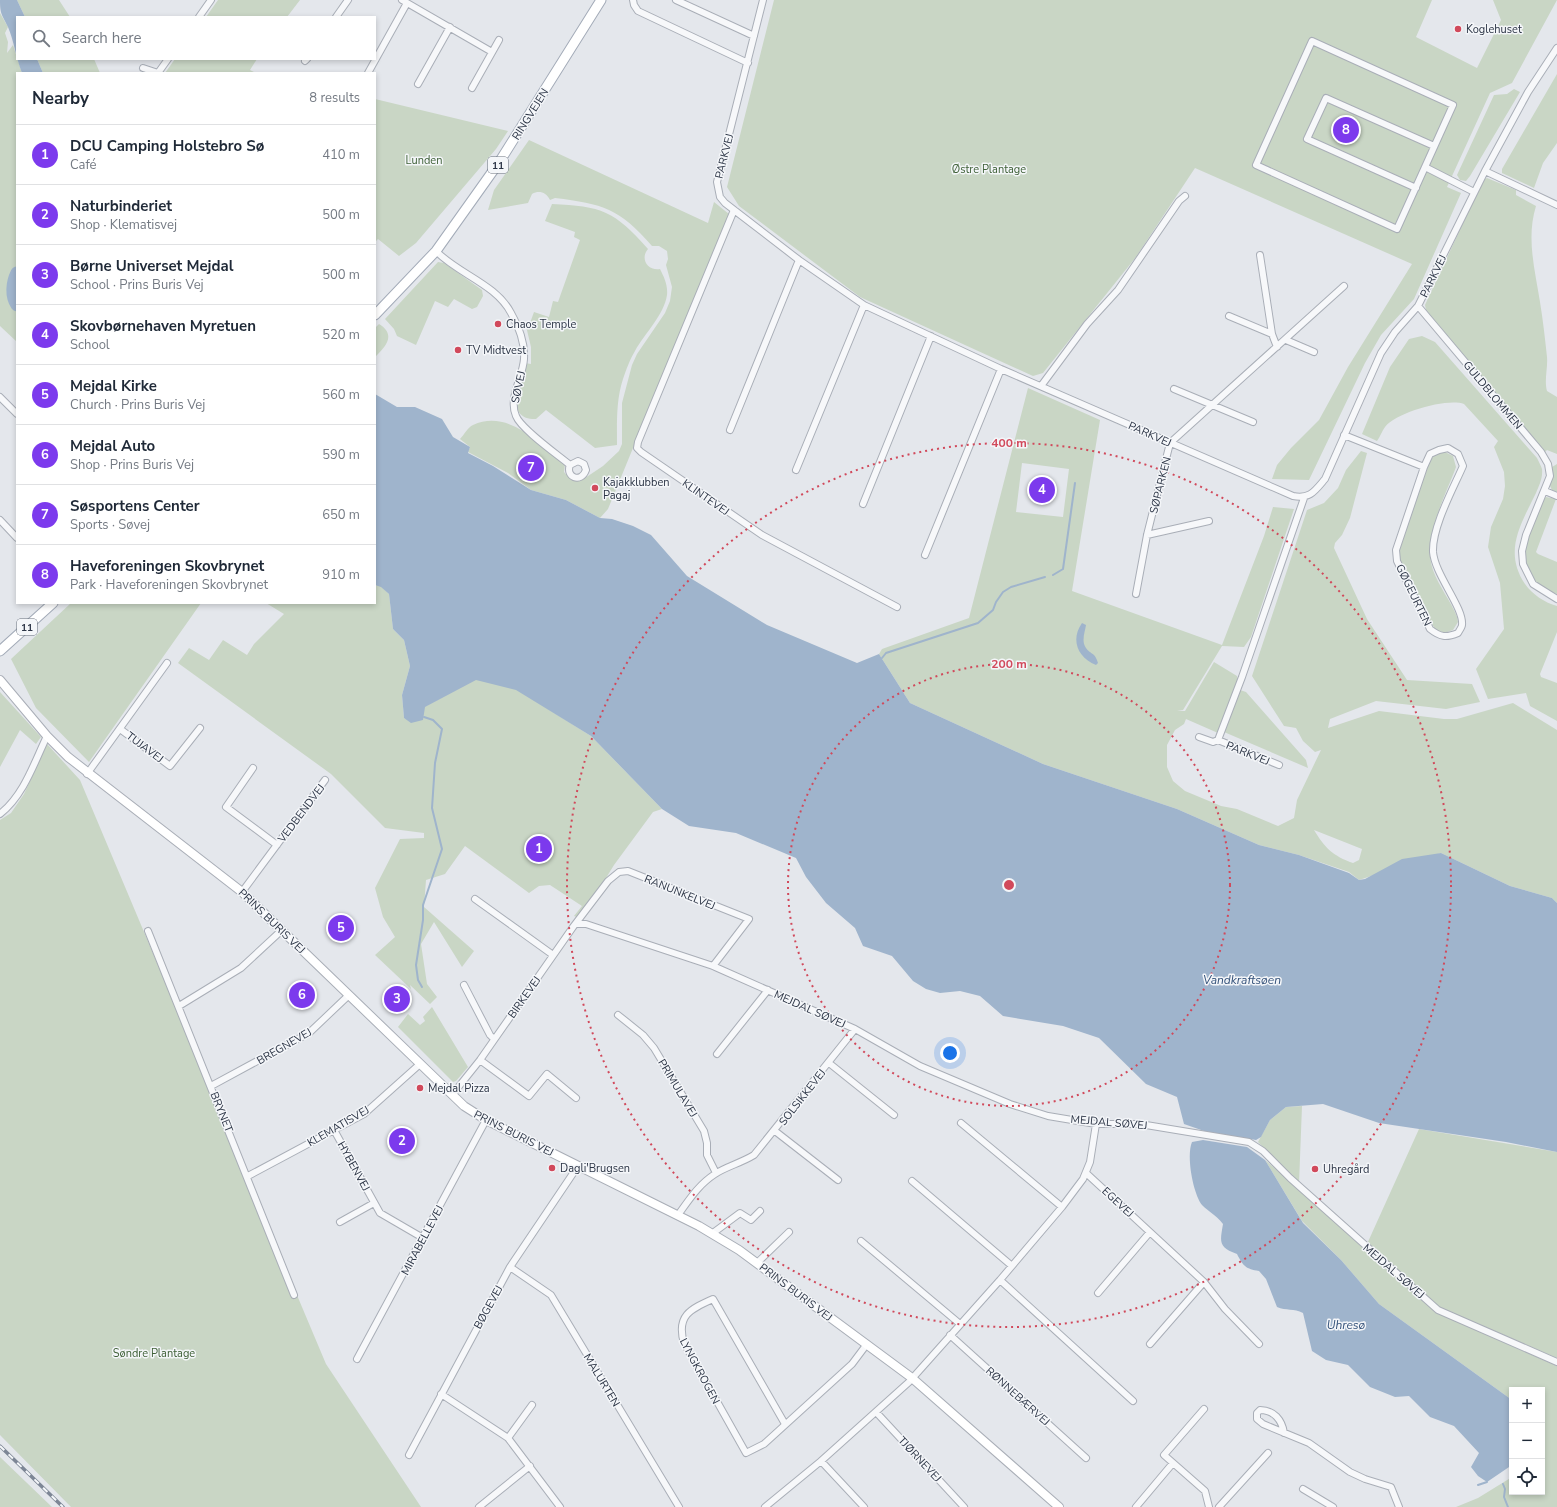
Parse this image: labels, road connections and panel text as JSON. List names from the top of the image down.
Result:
{
  "streets": {
    "main road": ["RINGVEJEN", "11"],
    "street": [
      "PARKVEJ",
      "SØVEJ",
      "GULDBLOMMEN",
      "SØPARKEN",
      "KLINTEVEJ",
      "GØGEURTEN",
      "TUJAVEJ",
      "VEDBENDVEJ",
      "RANUNKELVEJ",
      "PRINS BURIS VEJ",
      "BIRKEVEJ",
      "MEJDAL SØVEJ",
      "BREGNEVEJ",
      "PRIMULAVEJ",
      "SOLSIKKEVEJ",
      "BRYNET",
      "KLEMATISVEJ",
      "HYBENVEJ",
      "EGEVEJ",
      "MIRABELLEVEJ",
      "BØGEVEJ",
      "LYNGKROGEN",
      "MALURTEN",
      "RØNNEBÆRVEJ",
      "TJØRNEVEJ"
    ]
  },
  "crossings": [
    ["RINGVEJEN", "SØVEJ"],
    ["PARKVEJ", "GULDBLOMMEN"],
    ["PARKVEJ", "SØPARKEN"],
    ["PARKVEJ", "KLINTEVEJ"],
    ["TUJAVEJ", "PRINS BURIS VEJ"],
    ["VEDBENDVEJ", "PRINS BURIS VEJ"],
    ["RANUNKELVEJ", "BIRKEVEJ"],
    ["RANUNKELVEJ", "MEJDAL SØVEJ"],
    ["PRINS BURIS VEJ", "BIRKEVEJ"],
    ["PRINS BURIS VEJ", "BREGNEVEJ"],
    ["PRINS BURIS VEJ", "SOLSIKKEVEJ"],
    ["PRINS BURIS VEJ", "KLEMATISVEJ"],
    ["PRINS BURIS VEJ", "MIRABELLEVEJ"],
    ["PRINS BURIS VEJ", "BØGEVEJ"],
    ["PRINS BURIS VEJ", "LYNGKROGEN"],
    ["BIRKEVEJ", "MEJDAL SØVEJ"],
    ["MEJDAL SØVEJ", "SOLSIKKEVEJ"],
    ["BREGNEVEJ", "BRYNET"],
    ["PRIMULAVEJ", "SOLSIKKEVEJ"],
    ["BRYNET", "KLEMATISVEJ"],
    ["KLEMATISVEJ", "HYBENVEJ"],
    ["HYBENVEJ", "MIRABELLEVEJ"],
    ["BØGEVEJ", "MALURTEN"]
  ],
  "water": ["Vandkraftsøen", "Uhresø"],
  "parks": ["Lunden", "Østre Plantage", "Søndre Plantage"],
  "places": [
    "Koglehuset",
    "Chaos Temple",
    "TV Midtvest",
    "Kajakklubben Pagaj",
    "Mejdal Pizza",
    "Dagli'Brugsen",
    "Uhregård"
  ],
  "page": {
    "search": "Search here",
    "heading": ["Nearby", "8 results"],
    "pins": [
      "8",
      "7",
      "4",
      "1",
      "5",
      "6",
      "3",
      "2"
    ],
    "list": [
      {
        "mark": "1",
        "name": "DCU Camping Holstebro Sø",
        "note": "Café",
        "value": "410 m"
      },
      {
        "mark": "2",
        "name": "Naturbinderiet",
        "note": "Shop · Klematisvej",
        "value": "500 m"
      },
      {
        "mark": "3",
        "name": "Børne Universet Mejdal",
        "note": "School · Prins Buris Vej",
        "value": "500 m"
      },
      {
        "mark": "4",
        "name": "Skovbørnehaven Myretuen",
        "note": "School",
        "value": "520 m"
      },
      {
        "mark": "5",
        "name": "Mejdal Kirke",
        "note": "Church · Prins Buris Vej",
        "value": "560 m"
      },
      {
        "mark": "6",
        "name": "Mejdal Auto",
        "note": "Shop · Prins Buris Vej",
        "value": "590 m"
      },
      {
        "mark": "7",
        "name": "Søsportens Center",
        "note": "Sports · Søvej",
        "value": "650 m"
      },
      {
        "mark": "8",
        "name": "Haveforeningen Skovbrynet",
        "note": "Park · Haveforeningen Skovbrynet",
        "value": "910 m"
      }
    ],
    "map_buttons": ["+", "−"]
  },
  "rings": ["400 m", "200 m"]
}
